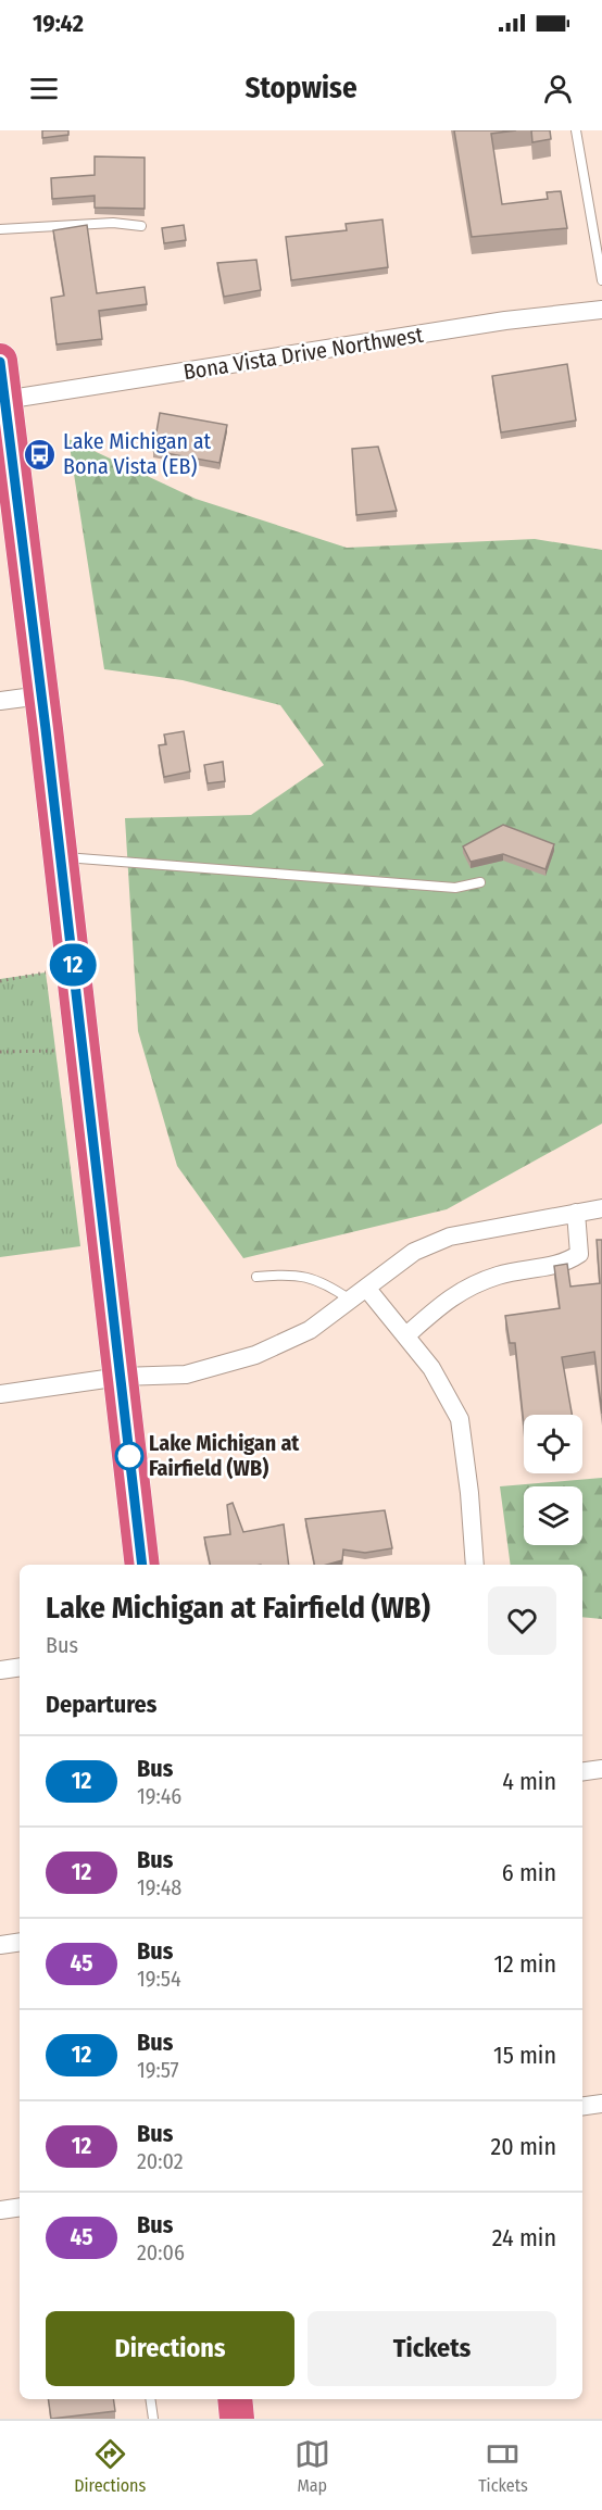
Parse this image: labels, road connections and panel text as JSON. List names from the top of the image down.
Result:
{
  "streets": {
    "street": ["Bona Vista Drive Northwest"]
  },
  "places": {
    "bus stop": ["Lake Michigan at Bona Vista (EB)"],
    "other": ["Lake Michigan at Fairfield (WB)"]
  },
  "lines": ["bus line 12"],
  "page": {
    "status": "19:42",
    "header": "Stopwise",
    "on_map": "12",
    "heading": [
      ["Lake Michigan at Fairfield (WB)", "Bus"],
      "Departures"
    ],
    "list": [
      {
        "mark": "12",
        "name": "Bus",
        "note": "19:46",
        "value": "4 min"
      },
      {
        "mark": "12",
        "name": "Bus",
        "note": "19:48",
        "value": "6 min"
      },
      {
        "mark": "45",
        "name": "Bus",
        "note": "19:54",
        "value": "12 min"
      },
      {
        "mark": "12",
        "name": "Bus",
        "note": "19:57",
        "value": "15 min"
      },
      {
        "mark": "12",
        "name": "Bus",
        "note": "20:02",
        "value": "20 min"
      },
      {
        "mark": "45",
        "name": "Bus",
        "note": "20:06",
        "value": "24 min"
      }
    ],
    "buttons": ["Directions", "Tickets"],
    "tabs": ["Directions", "Map", "Tickets"]
  }
}
